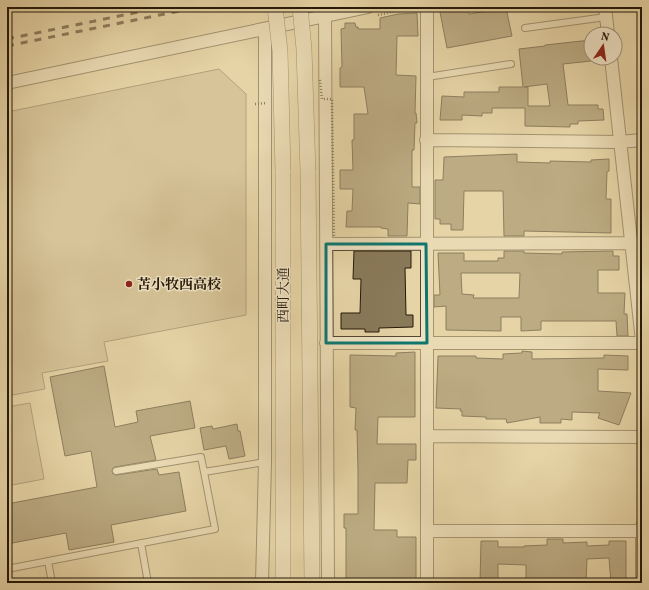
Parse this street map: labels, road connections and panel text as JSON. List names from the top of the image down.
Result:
{
  "streets": {
    "street": ["西町大通"]
  },
  "places": ["苫小牧西高校"],
  "north": "top"
}
